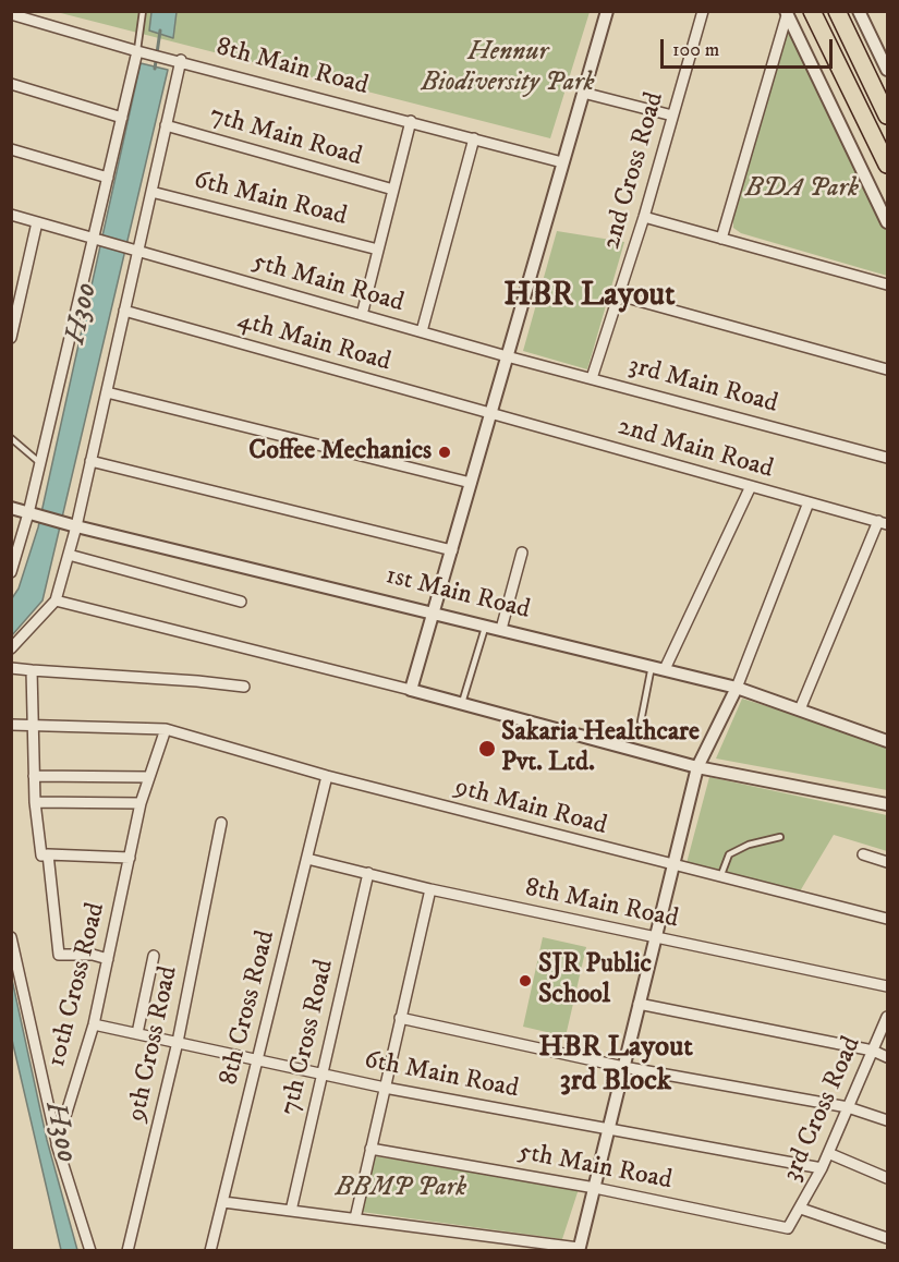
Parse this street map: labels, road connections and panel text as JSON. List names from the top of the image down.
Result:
{
  "streets": {
    "street": [
      "8th Main Road",
      "7th Main Road",
      "2nd Cross Road",
      "6th Main Road",
      "5th Main Road",
      "4th Main Road",
      "3rd Main Road",
      "2nd Main Road",
      "1st Main Road",
      "9th Main Road",
      "10th Cross Road",
      "8th Cross Road",
      "7th Cross Road",
      "9th Cross Road",
      "3rd Cross Road"
    ]
  },
  "crossings": [
    ["8th Main Road", "8th Cross Road"],
    ["8th Main Road", "7th Cross Road"],
    ["2nd Cross Road", "3rd Main Road"],
    ["6th Main Road", "10th Cross Road"],
    ["6th Main Road", "8th Cross Road"],
    ["6th Main Road", "7th Cross Road"],
    ["6th Main Road", "9th Cross Road"],
    ["6th Main Road", "3rd Cross Road"],
    ["5th Main Road", "3rd Main Road"],
    ["5th Main Road", "3rd Cross Road"],
    ["4th Main Road", "2nd Main Road"],
    ["9th Main Road", "10th Cross Road"],
    ["9th Main Road", "8th Cross Road"]
  ],
  "districts": ["HBR Layout", "HBR Layout 3rd Block"],
  "water": ["H300"],
  "parks": ["Hennur Biodiversity Park", "BDA Park", "BBMP Park"],
  "places": ["Coffee Mechanics", "Sakaria Healthcare Pvt. Ltd.", "SJR Public School"],
  "scale_bar": "100 m"
}
